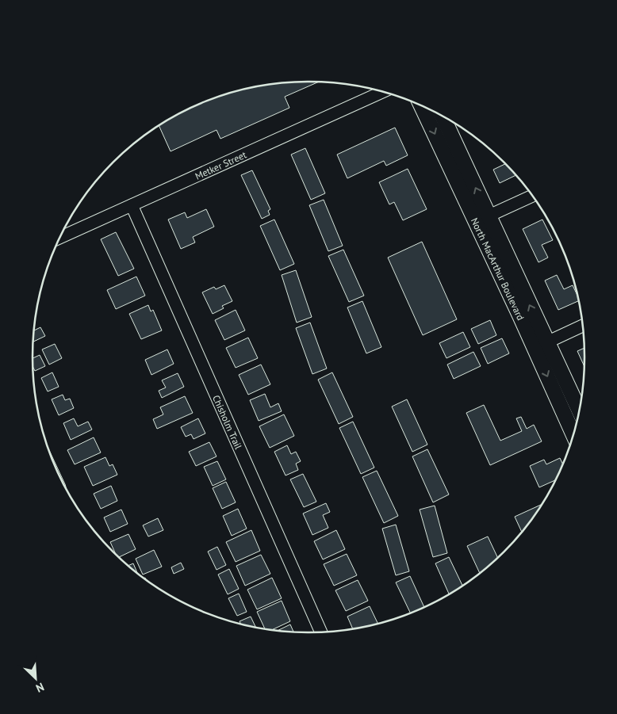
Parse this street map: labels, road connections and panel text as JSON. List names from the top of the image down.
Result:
{
  "streets": {
    "main road": ["North MacArthur Boulevard"],
    "street": ["Metker Street", "Chisholm Trail"]
  },
  "crossings": [
    ["Metker Street", "Chisholm Trail"]
  ],
  "north": "bottom right"
}
